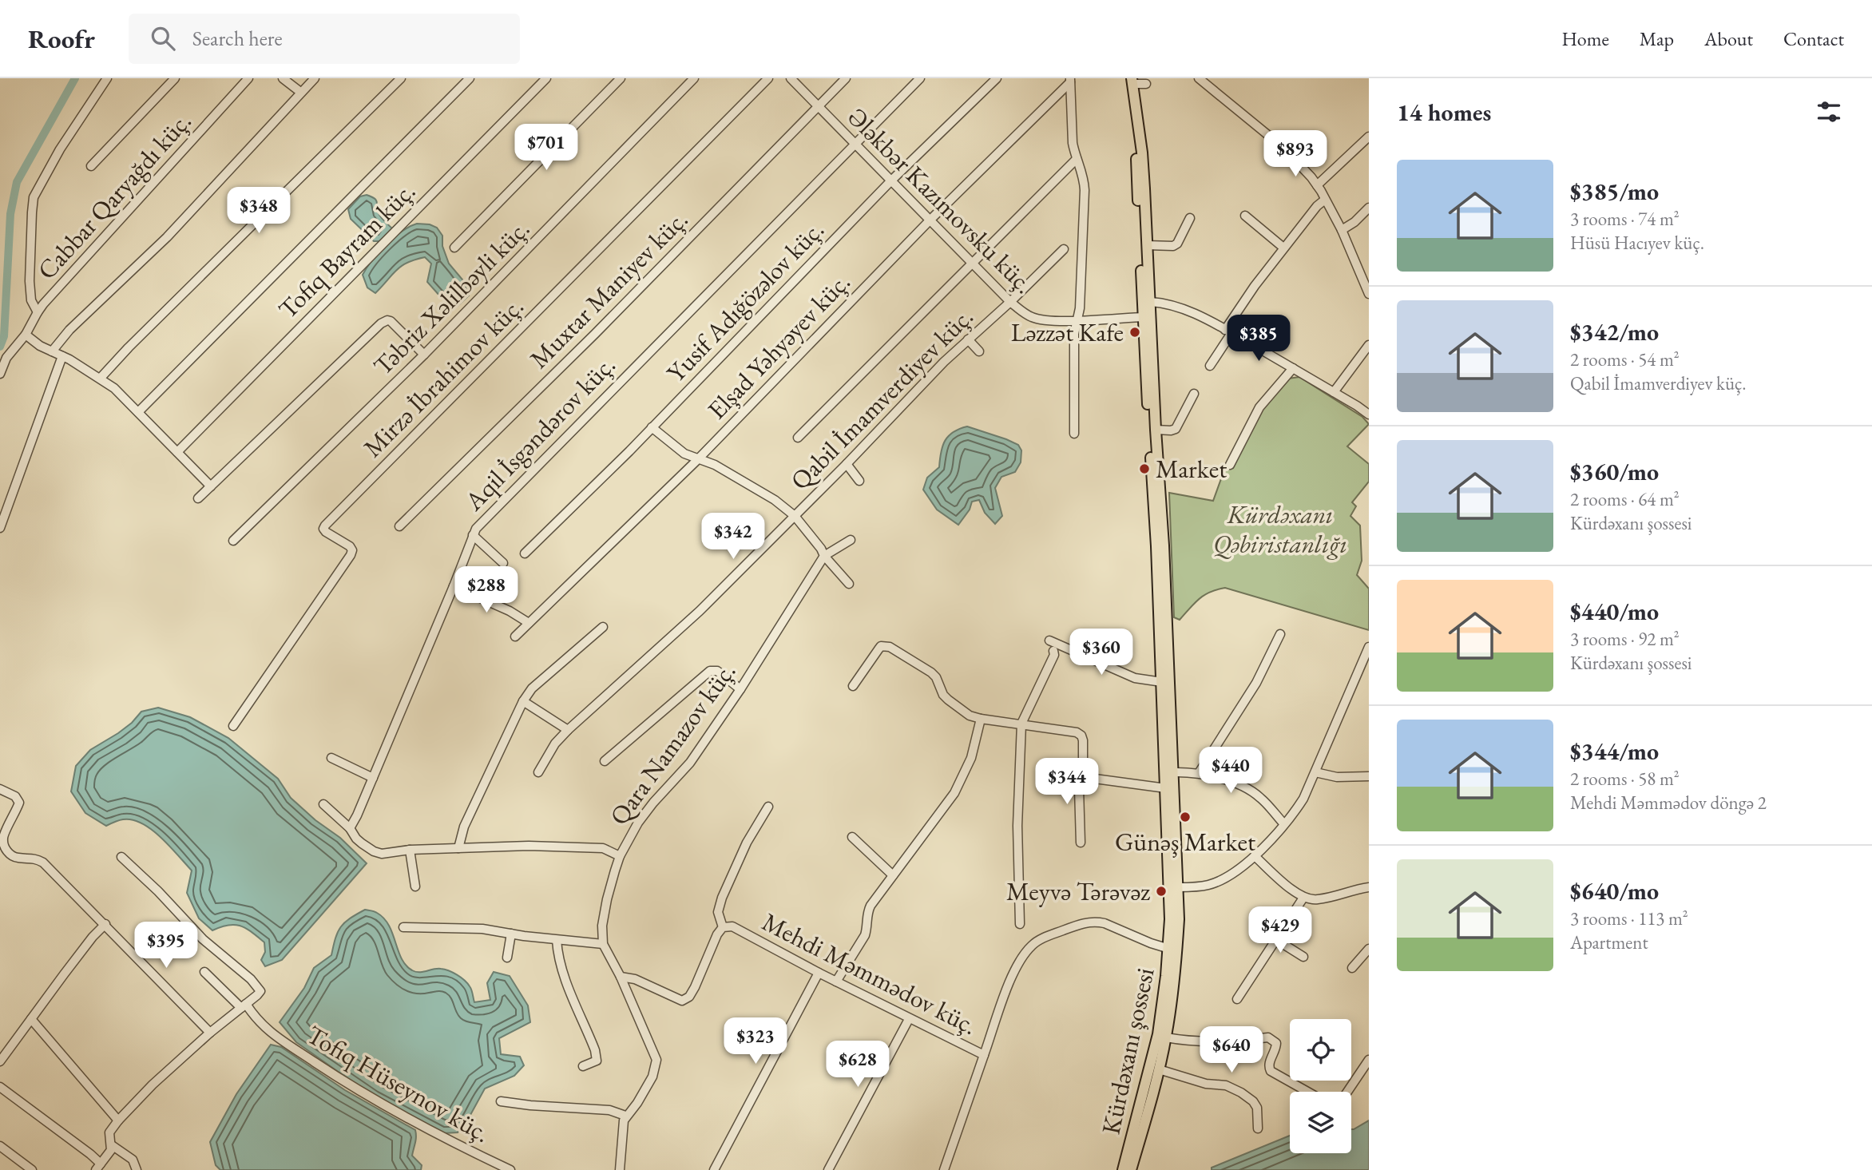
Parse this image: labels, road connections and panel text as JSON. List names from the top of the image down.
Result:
{
  "streets": {
    "main road": ["Kürdəxanı şossesi"],
    "street": [
      "Cabbar Qaryağdı küç.",
      "Ələkbər Kazımovsku küç.",
      "Tofiq Bayram küç.",
      "Muxtar Maniyev küç.",
      "Təbriz Xəlilbəyli küç.",
      "Yusif Adığözəlov küç.",
      "Elşad Yəhyəyev küç.",
      "Mirzə İbrahimov küç.",
      "Qabil İmamverdiyev küç.",
      "Aqil İsgəndərov küç.",
      "Qara Namazov küç.",
      "Mehdi Məmmədov küç.",
      "Tofiq Hüseynov küç."
    ]
  },
  "crossings": [
    ["Ələkbər Kazımovsku küç.", "Muxtar Maniyev küç."],
    ["Ələkbər Kazımovsku küç.", "Yusif Adığözəlov küç."],
    ["Ələkbər Kazımovsku küç.", "Elşad Yəhyəyev küç."],
    ["Ələkbər Kazımovsku küç.", "Qabil İmamverdiyev küç."],
    ["Ələkbər Kazımovsku küç.", "Aqil İsgəndərov küç."],
    ["Ələkbər Kazımovsku küç.", "Kürdəxanı şossesi"],
    ["Mehdi Məmmədov küç.", "Kürdəxanı şossesi"]
  ],
  "parks": ["Kürdəxanı Qəbiristanlığı"],
  "places": [
    "Ləzzət Kafe",
    "Market",
    "Günəş Market",
    "Meyvə Tərəvəz"
  ],
  "page": {
    "header": "Roofr",
    "search": "Search here",
    "nav": [
      "Home",
      "Map",
      "About",
      "Contact"
    ],
    "heading": "14 homes",
    "price": [
      "$701",
      "$893",
      "$348",
      "$385",
      "$342",
      "$288",
      "$360",
      "$440",
      "$344",
      "$429",
      "$395",
      "$323",
      "$640",
      "$628"
    ],
    "list": [
      {
        "name": "$385/mo",
        "note": "3 rooms · 74 m² · Hüsü Hacıyev küç."
      },
      {
        "name": "$342/mo",
        "note": "2 rooms · 54 m² · Qabil İmamverdiyev küç."
      },
      {
        "name": "$360/mo",
        "note": "2 rooms · 64 m² · Kürdəxanı şossesi"
      },
      {
        "name": "$440/mo",
        "note": "3 rooms · 92 m² · Kürdəxanı şossesi"
      },
      {
        "name": "$344/mo",
        "note": "2 rooms · 58 m² · Mehdi Məmmədov döngə 2"
      },
      {
        "name": "$640/mo",
        "note": "3 rooms · 113 m² · Apartment"
      }
    ]
  }
}
